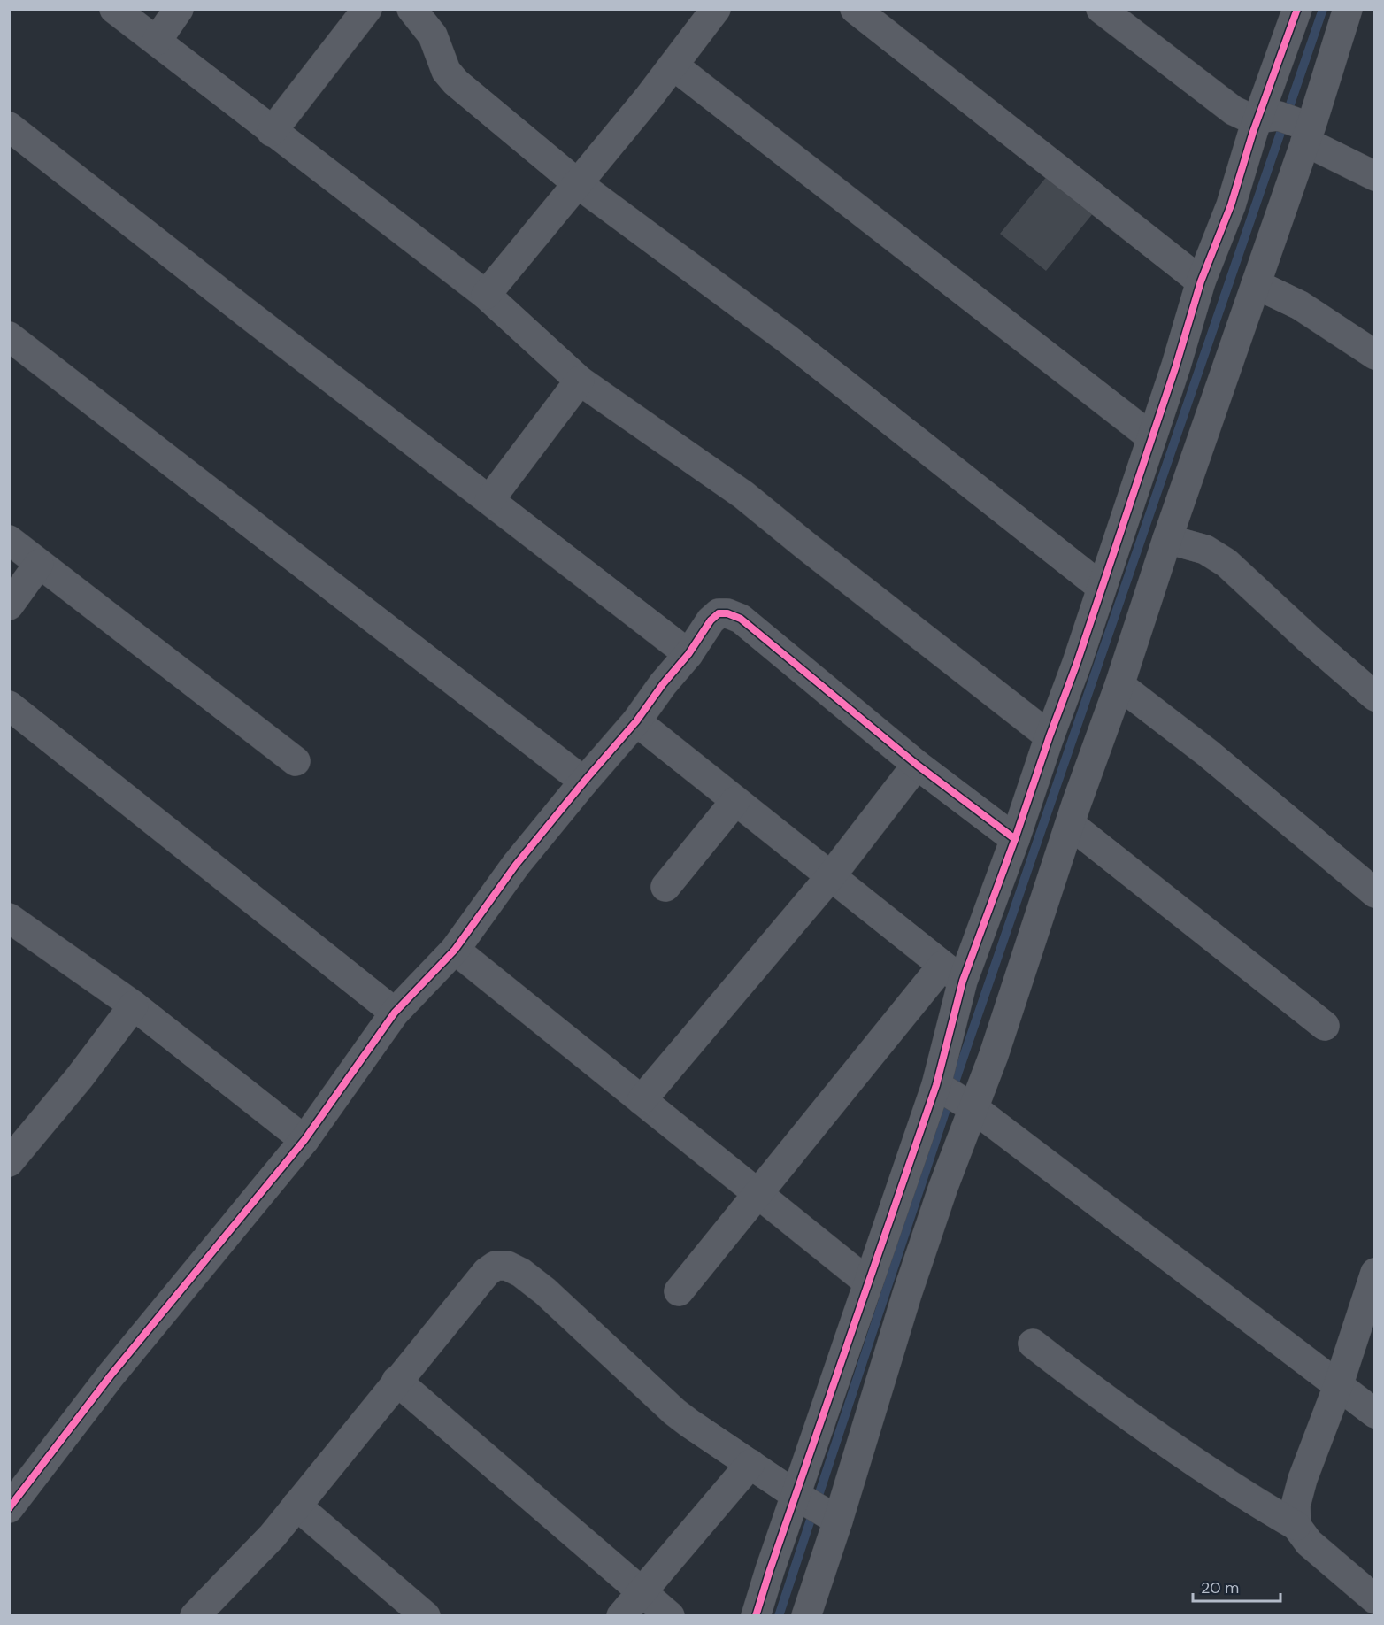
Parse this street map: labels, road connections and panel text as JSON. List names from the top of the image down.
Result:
{
  "scale_bar": "20 m"
}
